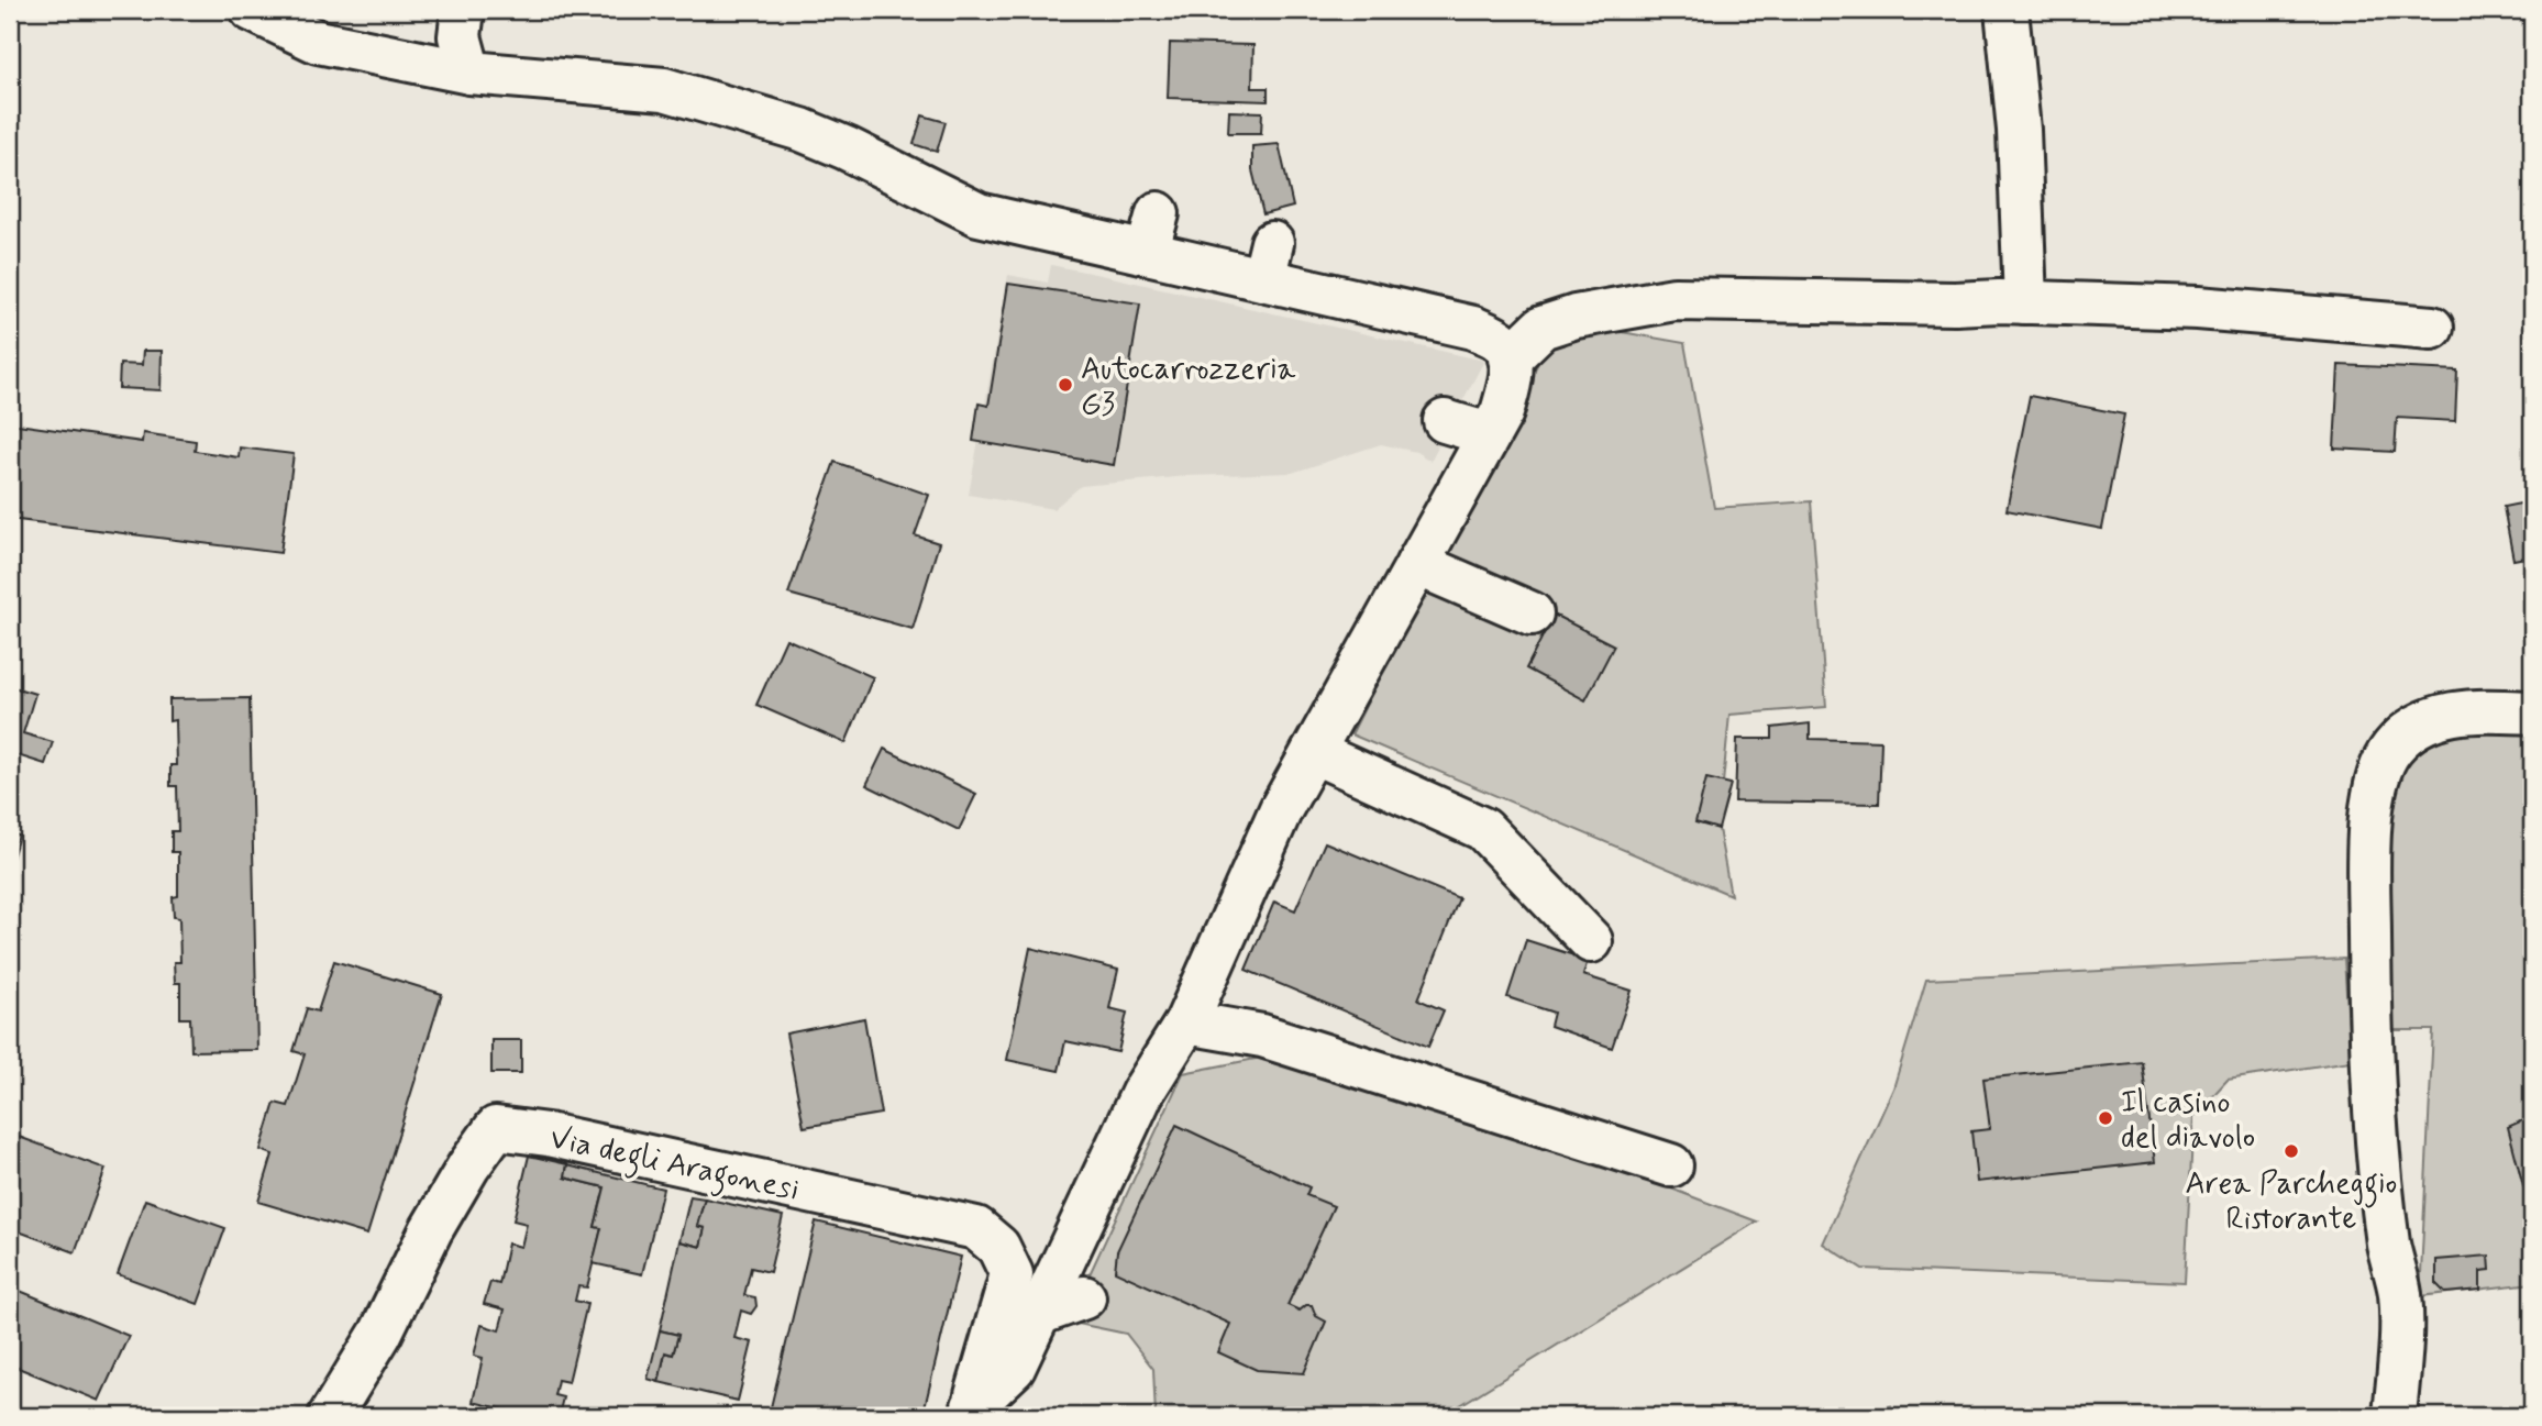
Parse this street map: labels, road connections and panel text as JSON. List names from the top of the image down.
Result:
{
  "streets": {
    "street": ["Via degli Aragonesi"]
  },
  "places": ["Autocarrozzeria G3", "Il casino del diavolo", "Area Parcheggio Ristorante"]
}
